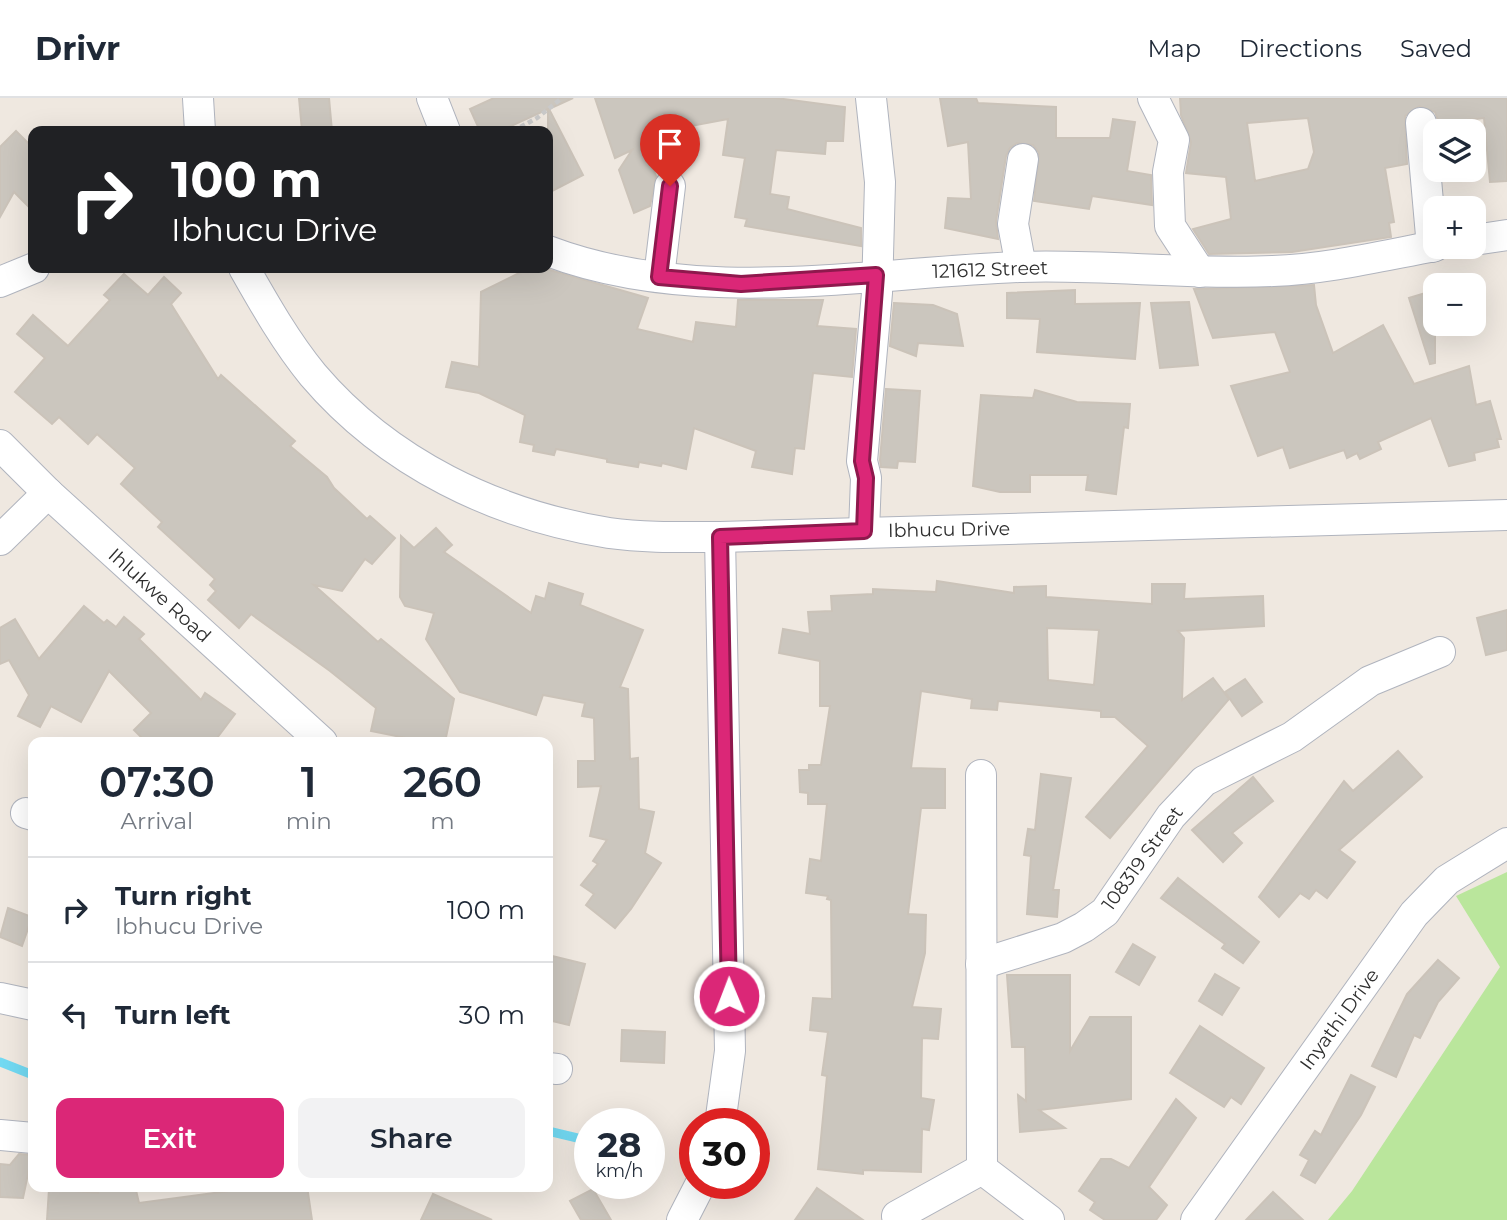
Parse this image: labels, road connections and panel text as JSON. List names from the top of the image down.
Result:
{
  "streets": {
    "street": [
      "121612 Street",
      "Ibhucu Drive",
      "Ihlukwe Road",
      "108319 Street",
      "Inyathi Drive"
    ]
  },
  "page": {
    "header": "Drivr",
    "nav": ["Map", "Directions", "Saved"],
    "map_buttons": ["+", "−"],
    "turn": ["100 m", "Ibhucu Drive"],
    "eta": [
      "07:30",
      "Arrival",
      "1",
      "min",
      "260",
      "m"
    ],
    "list": [
      {
        "name": "Turn right",
        "note": "Ibhucu Drive",
        "value": "100 m"
      },
      {
        "name": "Turn left",
        "value": "30 m"
      }
    ],
    "buttons": ["Exit", "Share"],
    "speed": "28 km/h",
    "limit": "30"
  }
}
